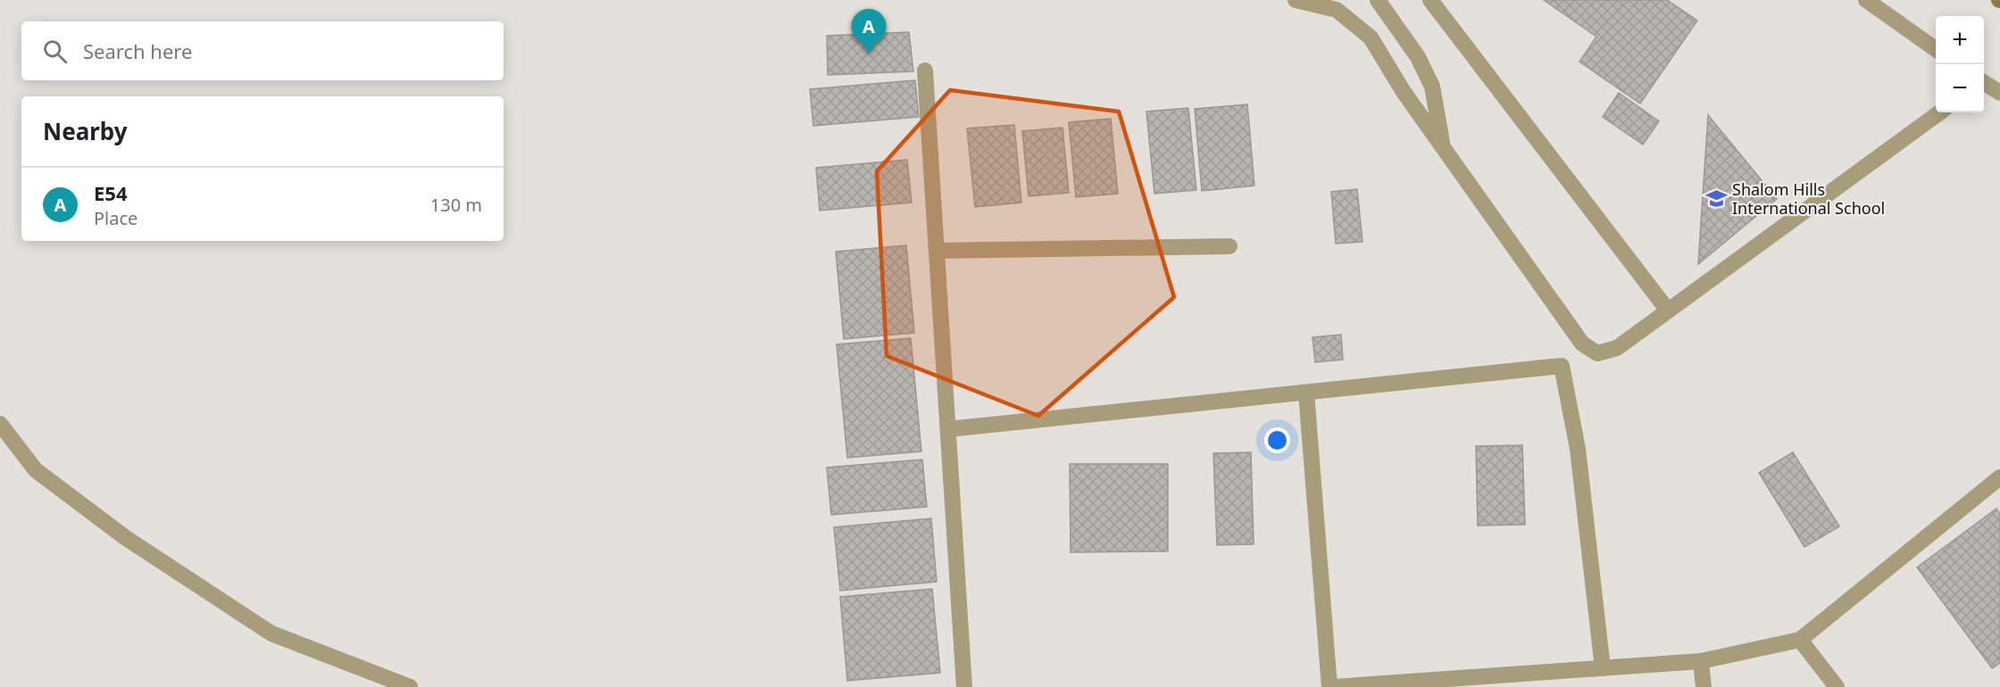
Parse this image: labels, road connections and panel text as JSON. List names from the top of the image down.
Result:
{
  "places": {
    "school or university": ["Shalom Hills International School"]
  },
  "page": {
    "pins": "A",
    "map_buttons": ["+", "−"],
    "search": "Search here",
    "heading": "Nearby",
    "list": [
      {
        "mark": "A",
        "name": "E54",
        "note": "Place",
        "value": "130 m"
      }
    ]
  }
}
